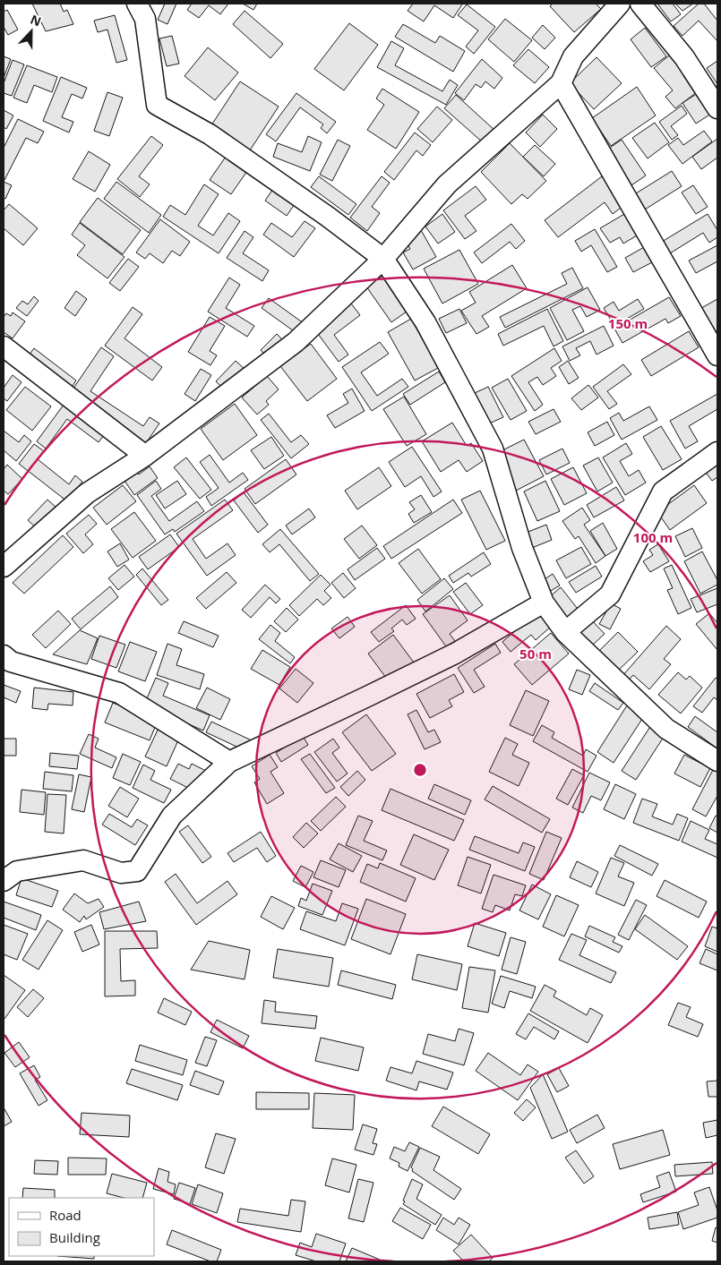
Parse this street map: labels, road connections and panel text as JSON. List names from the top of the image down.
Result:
{
  "legend": ["Road", "Building"],
  "north": "top",
  "rings": ["150 m", "100 m", "50 m"]
}
